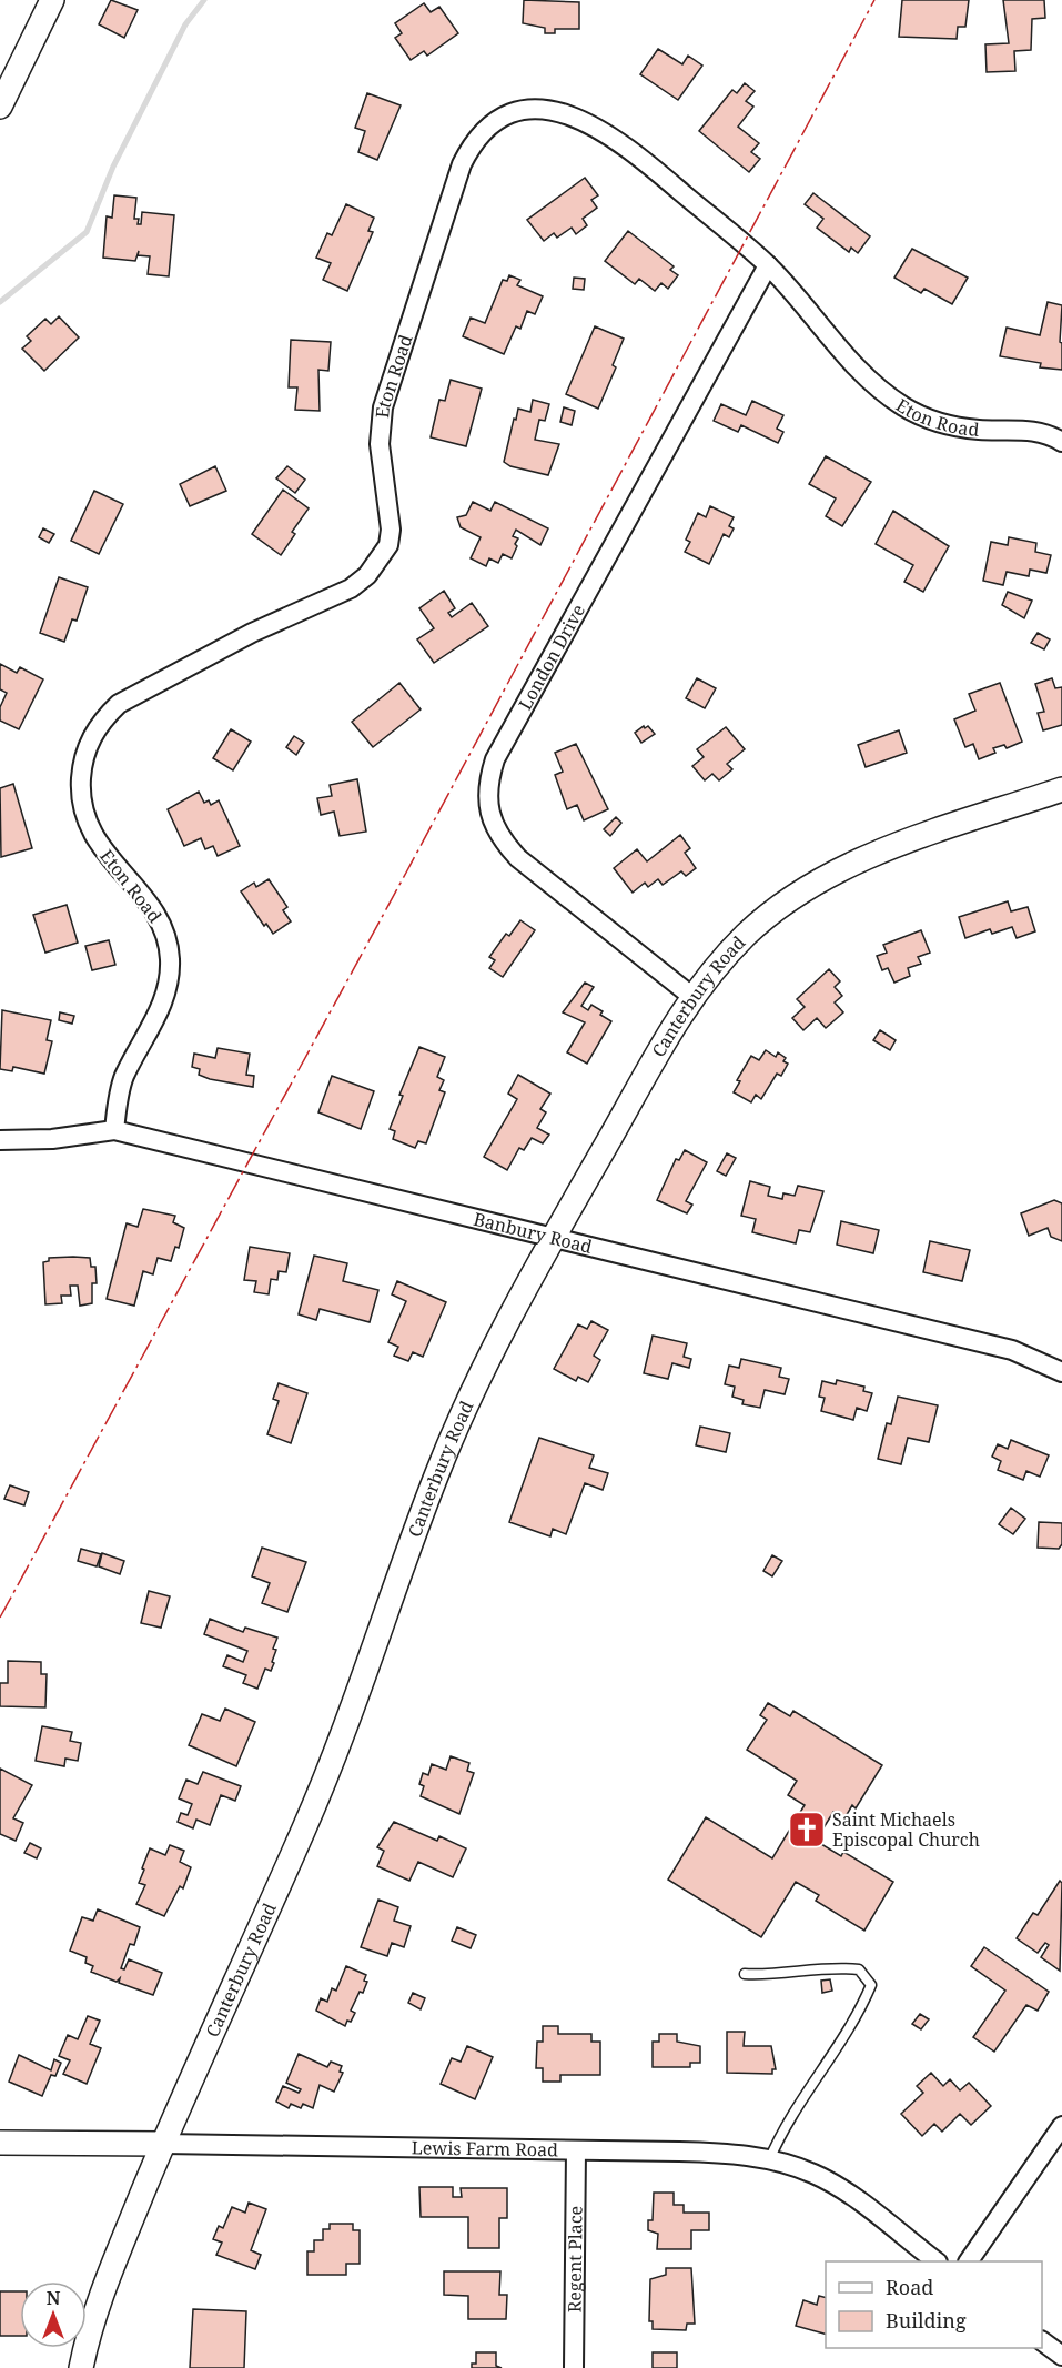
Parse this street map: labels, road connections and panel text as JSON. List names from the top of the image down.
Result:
{
  "streets": {
    "street": [
      "Eton Road",
      "London Drive",
      "Canterbury Road",
      "Banbury Road",
      "Lewis Farm Road",
      "Regent Place"
    ]
  },
  "crossings": [
    ["Eton Road", "London Drive"],
    ["Eton Road", "Banbury Road"],
    ["London Drive", "Canterbury Road"],
    ["Canterbury Road", "Banbury Road"],
    ["Canterbury Road", "Lewis Farm Road"],
    ["Lewis Farm Road", "Regent Place"]
  ],
  "places": {
    "church": ["Saint Michaels Episcopal Church"]
  },
  "legend": ["Road", "Building"],
  "north": "top"
}
